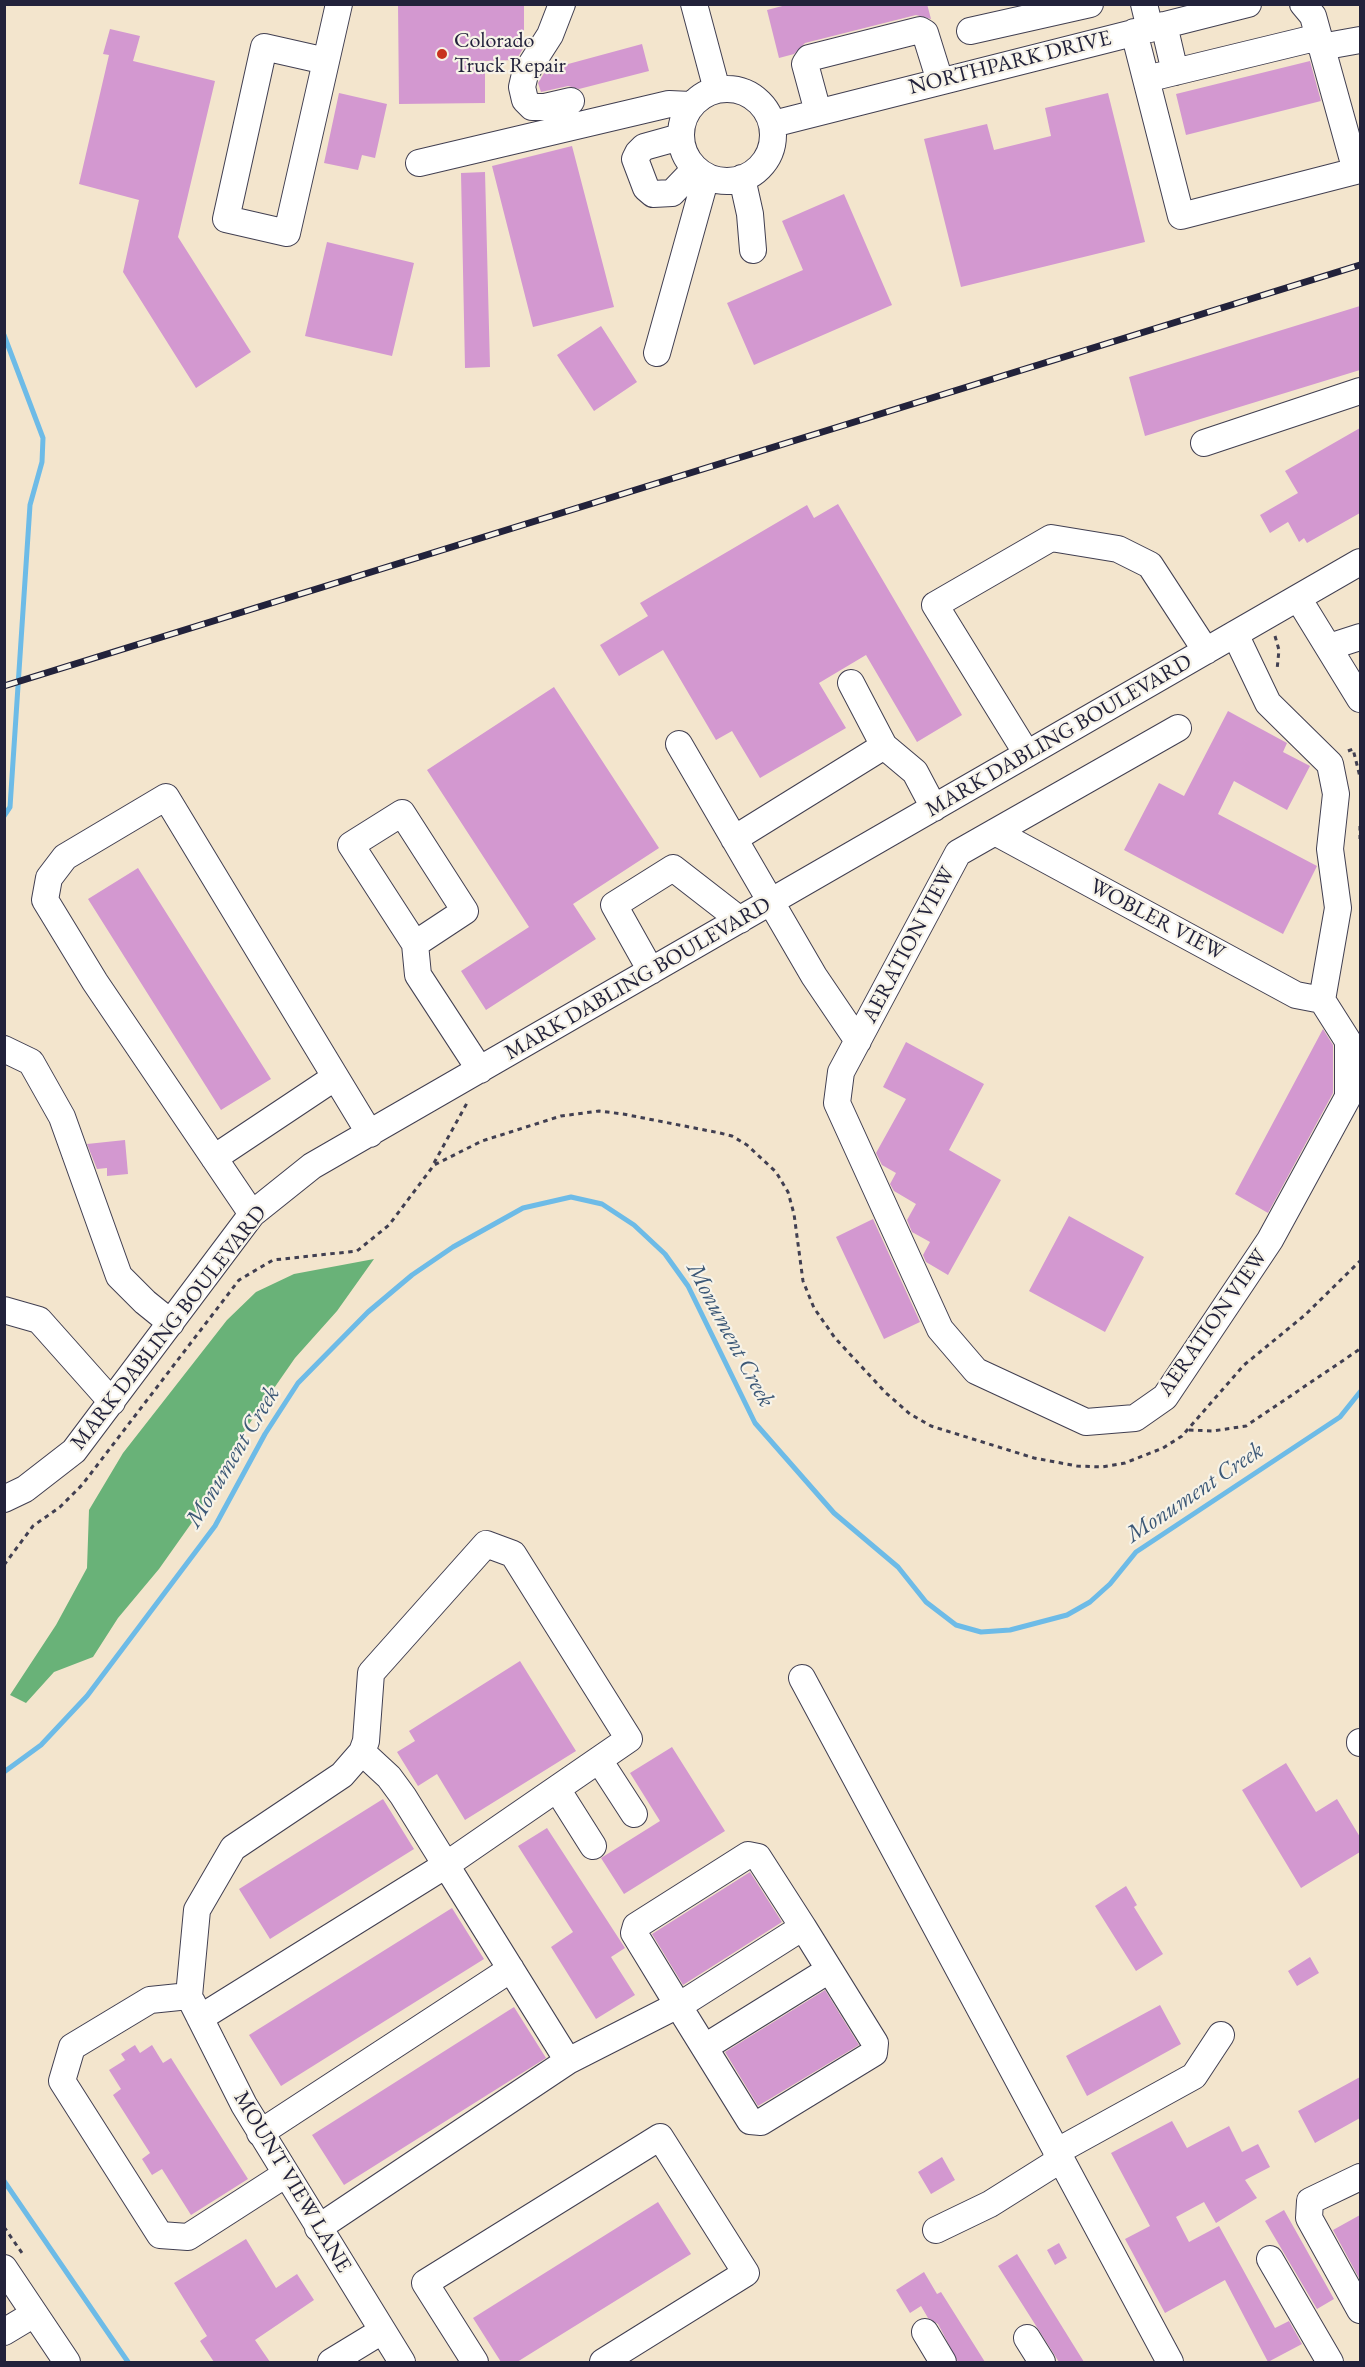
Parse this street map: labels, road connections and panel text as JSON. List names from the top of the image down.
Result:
{
  "streets": {
    "street": [
      "NORTHPARK DRIVE",
      "MARK DABLING BOULEVARD",
      "WOBLER VIEW",
      "AERATION VIEW",
      "MOUNT VIEW LANE"
    ]
  },
  "crossings": [
    ["WOBLER VIEW", "AERATION VIEW"]
  ],
  "water": ["Monument Creek"],
  "places": ["Colorado Truck Repair"]
}
